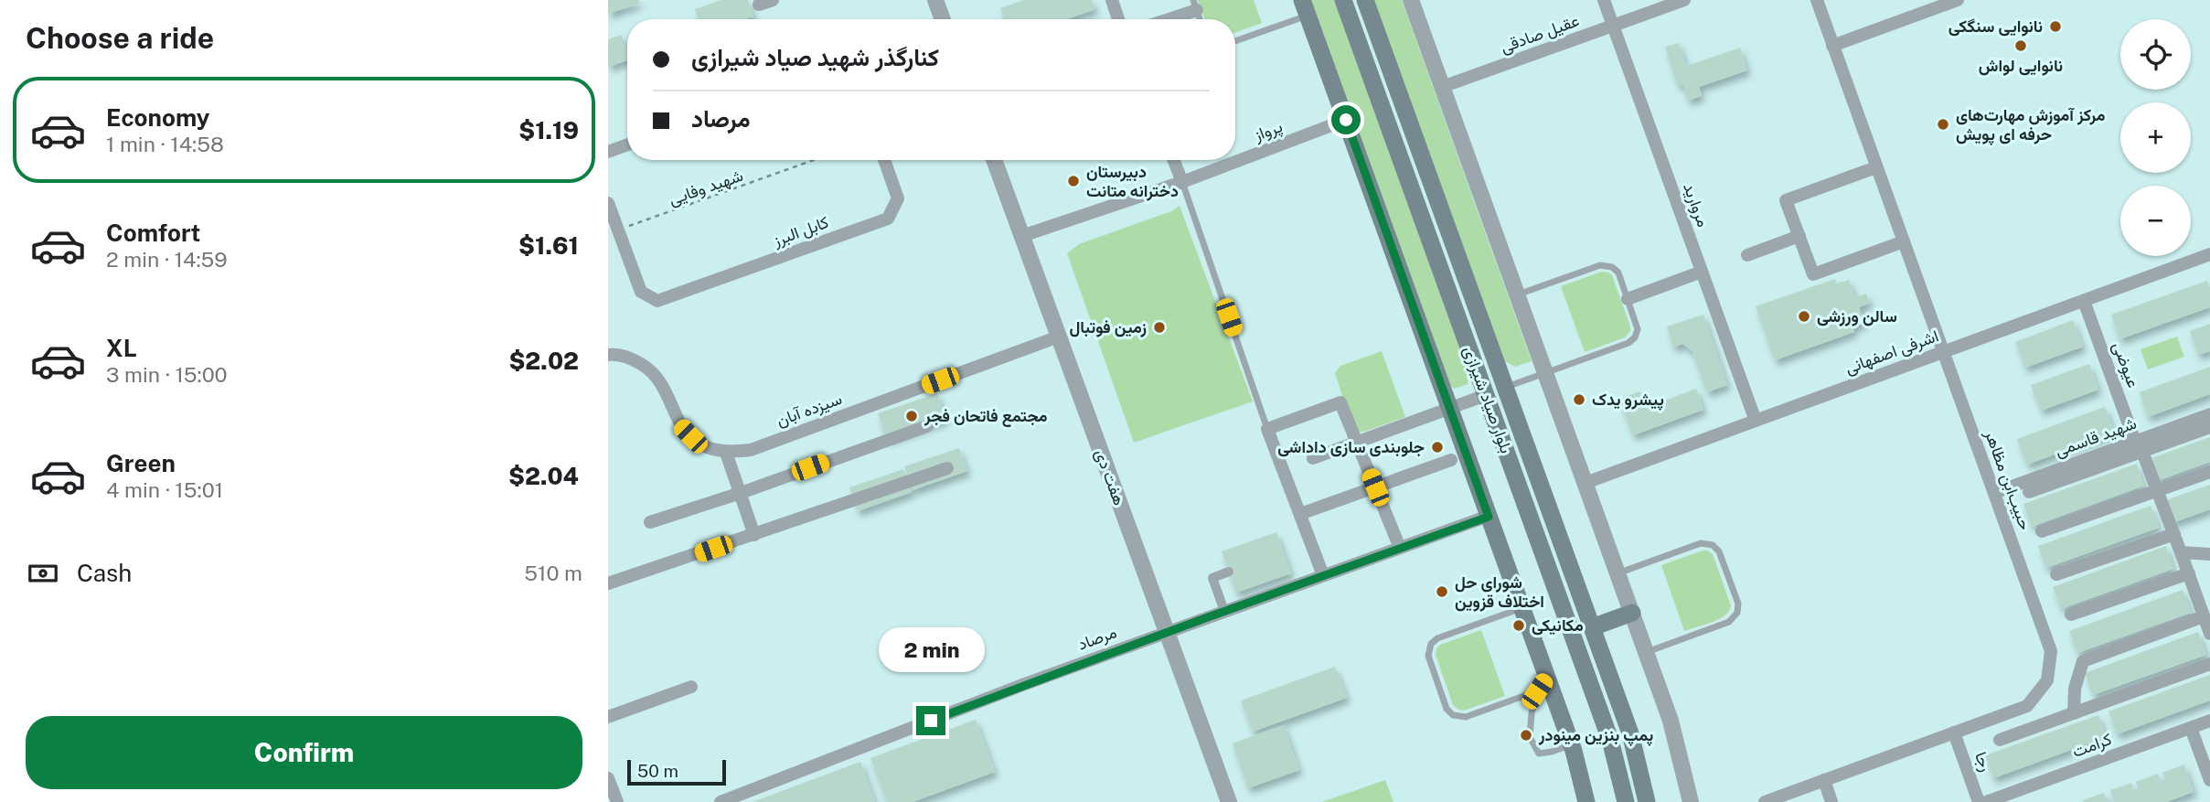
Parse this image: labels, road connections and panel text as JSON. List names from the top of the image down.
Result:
{
  "streets": {
    "main road": ["بلوار صیاد شیرازی"],
    "street": [
      "عقیل صادقی",
      "پرواز",
      "مروارید",
      "کابل البرز",
      "اشرفی اصفهانی",
      "عیوضی",
      "سیزده آبان",
      "شهید قاسمی",
      "هفت دی",
      "حبیب‌ابن مظاهر",
      "مرصاد",
      "کرامت",
      "رجا"
    ],
    "path": ["شهید وفایی"]
  },
  "crossings": [
    ["عقیل صادقی", "مروارید"],
    ["پرواز", "هفت دی"],
    ["شهید وفایی", "کابل البرز"],
    ["مروارید", "اشرفی اصفهانی"],
    ["اشرفی اصفهانی", "عیوضی"],
    ["اشرفی اصفهانی", "حبیب‌ابن مظاهر"],
    ["عیوضی", "شهید قاسمی"],
    ["سیزده آبان", "هفت دی"],
    ["شهید قاسمی", "حبیب‌ابن مظاهر"],
    ["هفت دی", "مرصاد"],
    ["حبیب‌ابن مظاهر", "رجا"]
  ],
  "places": [
    "نانوایی سنگکی",
    "نانوایی لواش",
    "مرکز آموزش مهارت‌های حرفه ای پویش",
    "دبیرستان دخترانه متانت",
    "سالن ورزشی",
    "زمین فوتبال",
    "پیشرو یدک",
    "مجتمع فاتحان فجر",
    "جلوبندی سازی داداشی",
    "شورای حل اختلاف قزوین",
    "مکانیکی",
    "پمپ بنزین مینودر"
  ],
  "scale_bar": "50 m",
  "page": {
    "heading": "Choose a ride",
    "map_buttons": ["+", "−"],
    "banner": ["کنارگذر شهید صیاد شیرازی", "مرصاد"],
    "list": [
      {
        "name": "Economy",
        "note": "1 min · 14:58",
        "value": "$1.19"
      },
      {
        "name": "Comfort",
        "note": "2 min · 14:59",
        "value": "$1.61"
      },
      {
        "name": "XL",
        "note": "3 min · 15:00",
        "value": "$2.02"
      },
      {
        "name": "Green",
        "note": "4 min · 15:01",
        "value": "$2.04"
      }
    ],
    "pay": ["Cash", "510 m"],
    "bubble": "2 min",
    "buttons": "Confirm",
    "scale": "50 m"
  }
}
